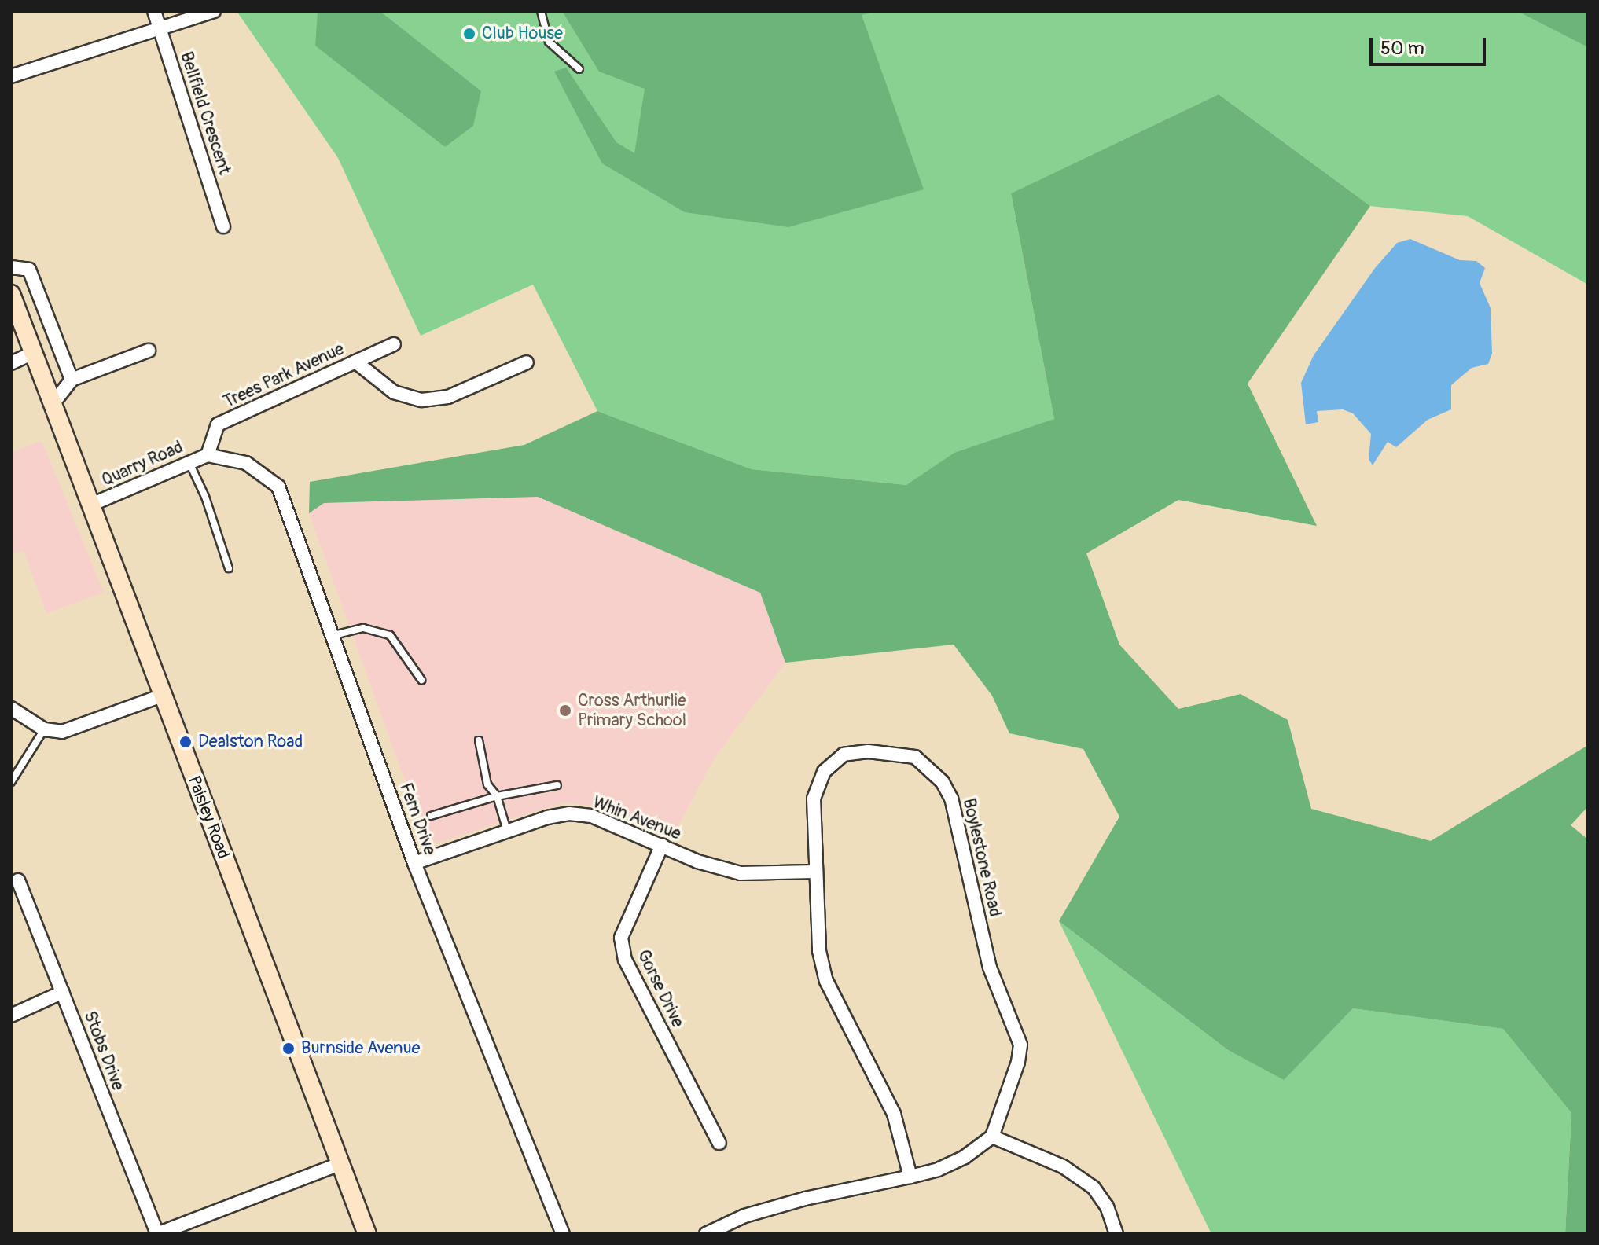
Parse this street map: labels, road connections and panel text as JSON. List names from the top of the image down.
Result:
{
  "streets": {
    "main road": ["Paisley Road"],
    "street": [
      "Bellfield Crescent",
      "Trees Park Avenue",
      "Quarry Road",
      "Whin Avenue",
      "Fern Drive",
      "Boylestone Road",
      "Gorse Drive",
      "Stobs Drive"
    ]
  },
  "crossings": [
    ["Trees Park Avenue", "Quarry Road"],
    ["Trees Park Avenue", "Fern Drive"],
    ["Quarry Road", "Paisley Road"],
    ["Quarry Road", "Fern Drive"],
    ["Whin Avenue", "Fern Drive"],
    ["Whin Avenue", "Boylestone Road"],
    ["Whin Avenue", "Gorse Drive"]
  ],
  "places": [
    "Club House",
    "Cross Arthurlie Primary School",
    "Dealston Road",
    "Burnside Avenue"
  ],
  "scale_bar": "50 m"
}
